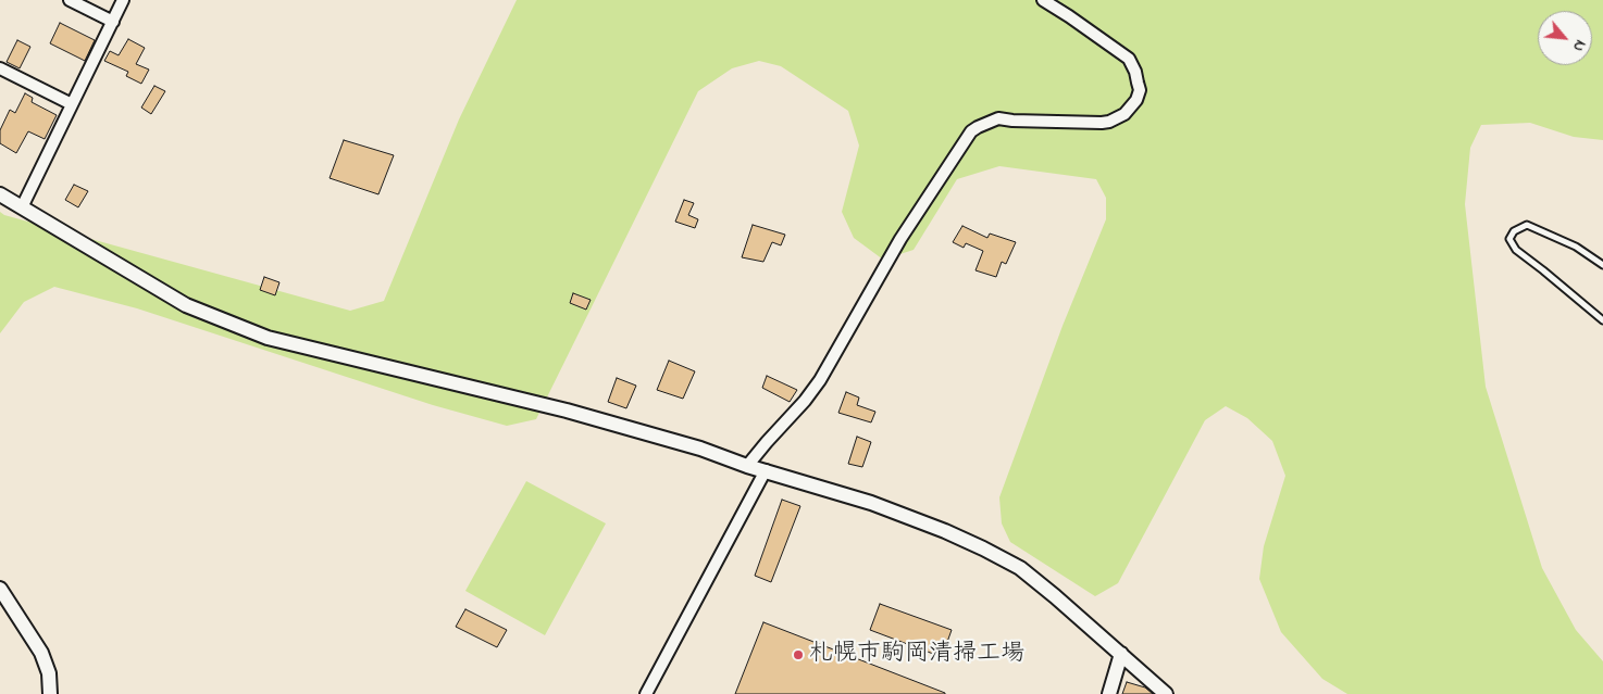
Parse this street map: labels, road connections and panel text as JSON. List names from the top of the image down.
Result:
{
  "places": ["札幌市駒岡清掃工場"],
  "north": "bottom right"
}
